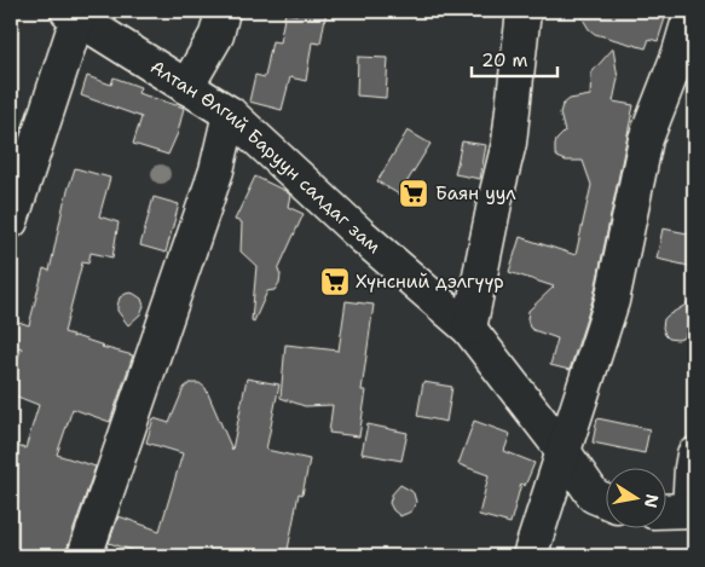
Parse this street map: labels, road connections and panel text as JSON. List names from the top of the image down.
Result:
{
  "streets": {
    "street": ["Алтан Өлгий Баруун салдаг зам"]
  },
  "places": {
    "supermarket": ["Баян уул", "Хүнсний дэлгүүр"]
  },
  "scale_bar": "20 m",
  "north": "right"
}
